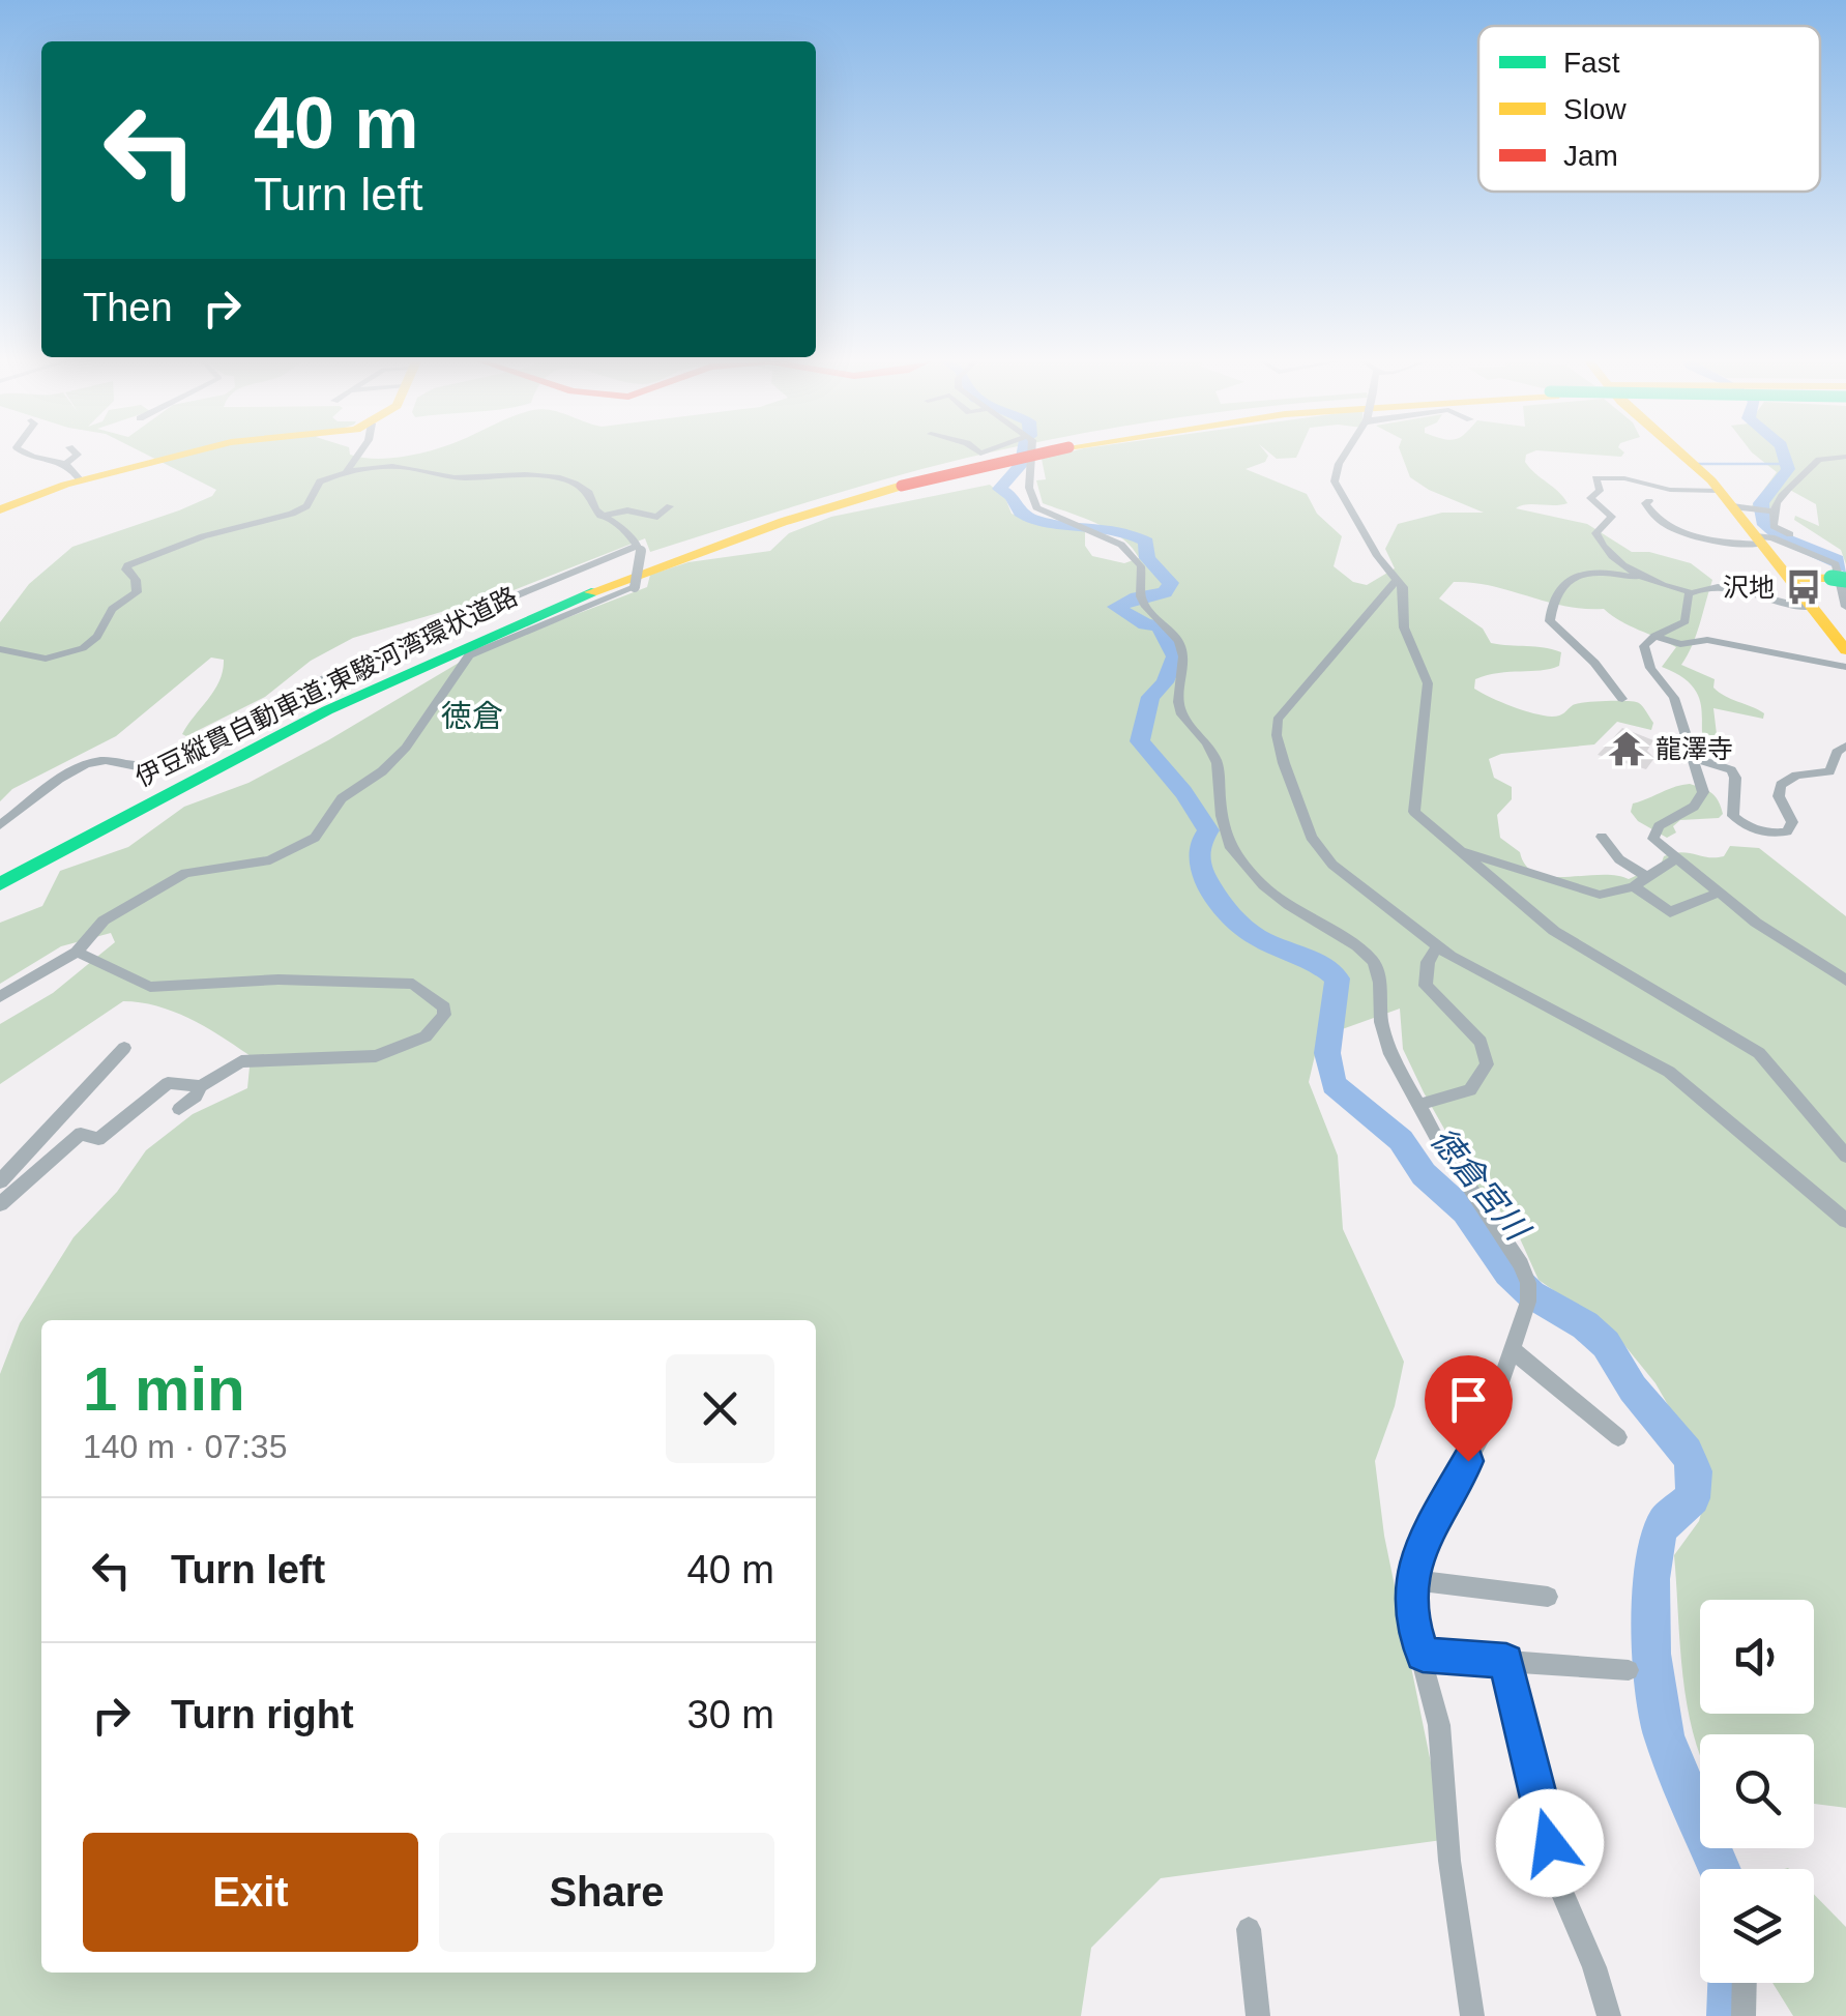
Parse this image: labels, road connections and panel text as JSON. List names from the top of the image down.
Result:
{
  "streets": {
    "main road": ["伊豆縦貫自動車道;東駿河湾環状道路"]
  },
  "districts": ["徳倉"],
  "water": ["徳倉宮川"],
  "places": {
    "bus stop": ["沢地"],
    "temple": ["龍澤寺"]
  },
  "legend": ["Fast", "Slow", "Jam"],
  "page": {
    "turn": ["40 m", "Turn left"],
    "then": "Then",
    "heading": ["1 min", "140 m · 07:35"],
    "list": [
      {
        "name": "Turn left",
        "value": "40 m"
      },
      {
        "name": "Turn right",
        "value": "30 m"
      }
    ],
    "buttons": ["Exit", "Share"]
  }
}
